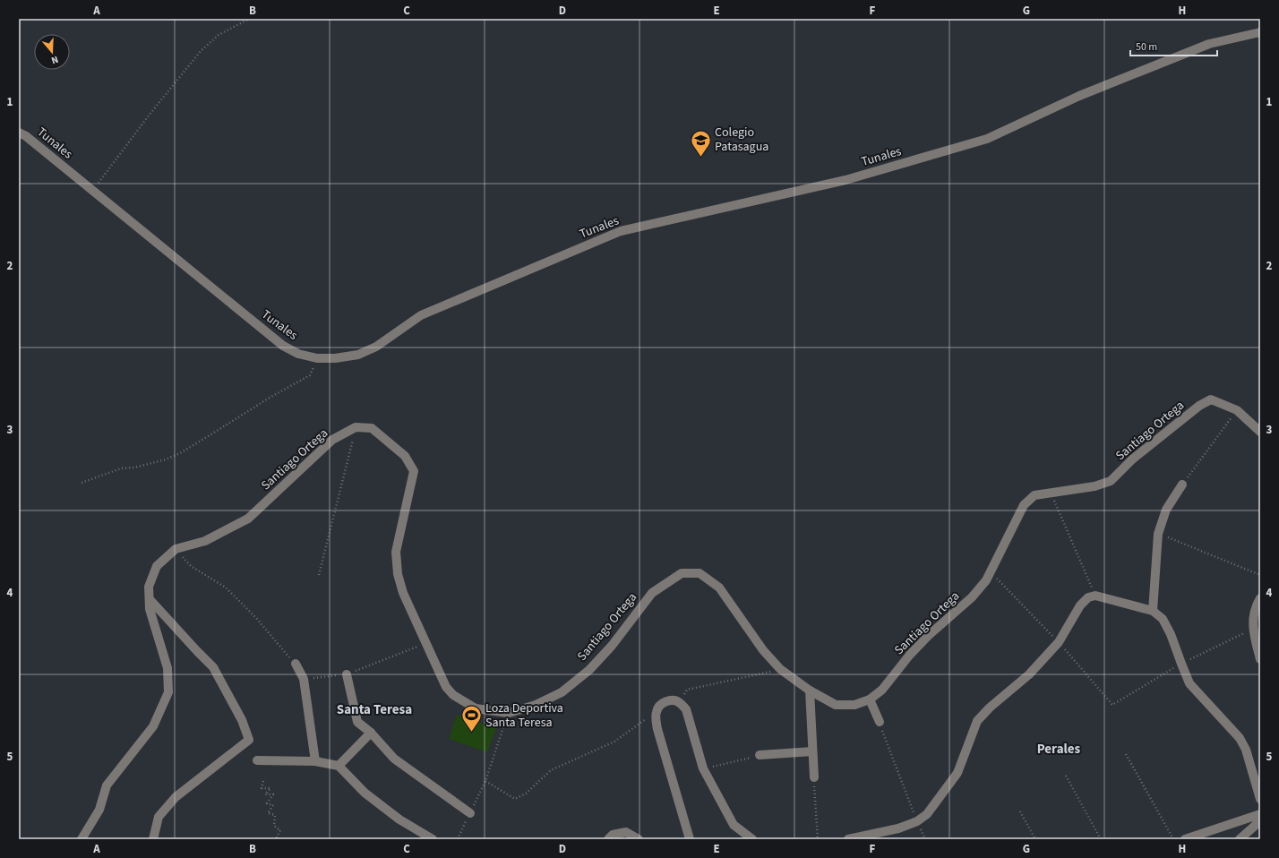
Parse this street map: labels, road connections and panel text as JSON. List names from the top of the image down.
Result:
{
  "streets": {
    "street": ["Tunales", "Santiago Ortega"]
  },
  "districts": ["Santa Teresa", "Perales"],
  "places": {
    "school or university": ["Colegio Patasagua"],
    "sports": ["Loza Deportiva Santa Teresa"]
  },
  "scale_bar": "50 m",
  "north": "bottom",
  "grid": {
    "columns": [
      "A",
      "B",
      "C",
      "D",
      "E",
      "F",
      "G",
      "H"
    ],
    "rows": [
      "1",
      "2",
      "3",
      "4",
      "5"
    ]
  }
}
